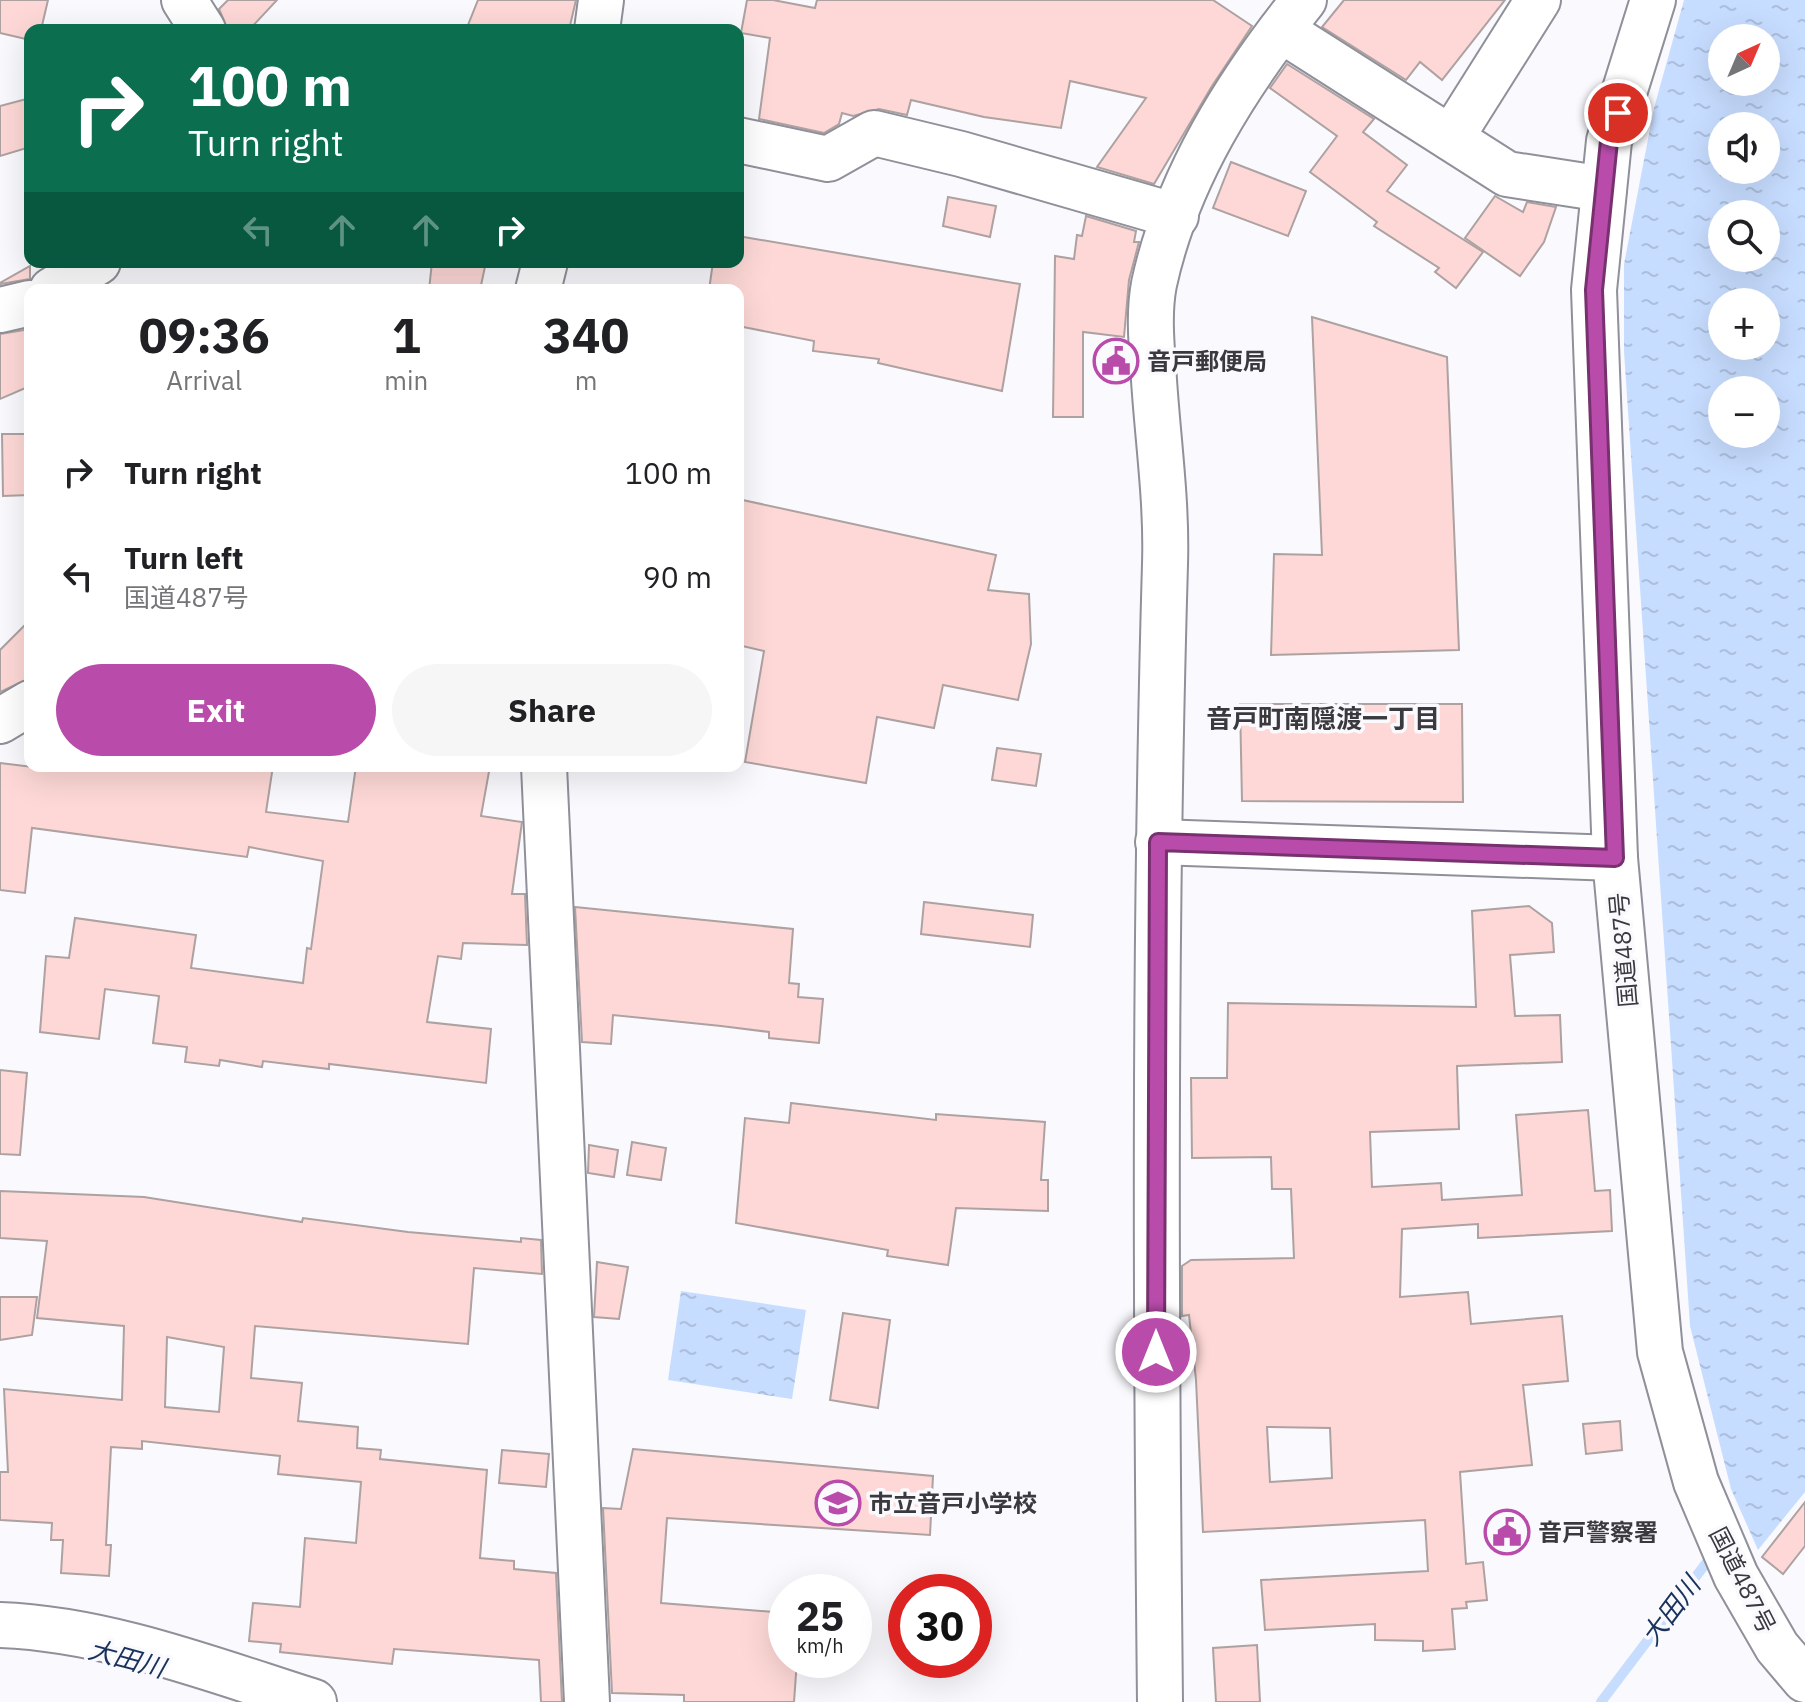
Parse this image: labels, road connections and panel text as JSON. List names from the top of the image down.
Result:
{
  "streets": {
    "main road": ["国道487号"]
  },
  "districts": ["音戸町南隠渡一丁目"],
  "water": ["大田川"],
  "places": {
    "public building": ["音戸郵便局", "音戸警察署"],
    "school or university": ["市立音戸小学校"]
  },
  "north": "top right",
  "page": {
    "map_buttons": ["+", "−"],
    "turn": ["100 m", "Turn right"],
    "eta": [
      "09:36",
      "Arrival",
      "1",
      "min",
      "340",
      "m"
    ],
    "list": [
      {
        "name": "Turn right",
        "value": "100 m"
      },
      {
        "name": "Turn left",
        "note": "国道487号",
        "value": "90 m"
      }
    ],
    "buttons": ["Exit", "Share"],
    "speed": "25 km/h",
    "limit": "30"
  }
}
